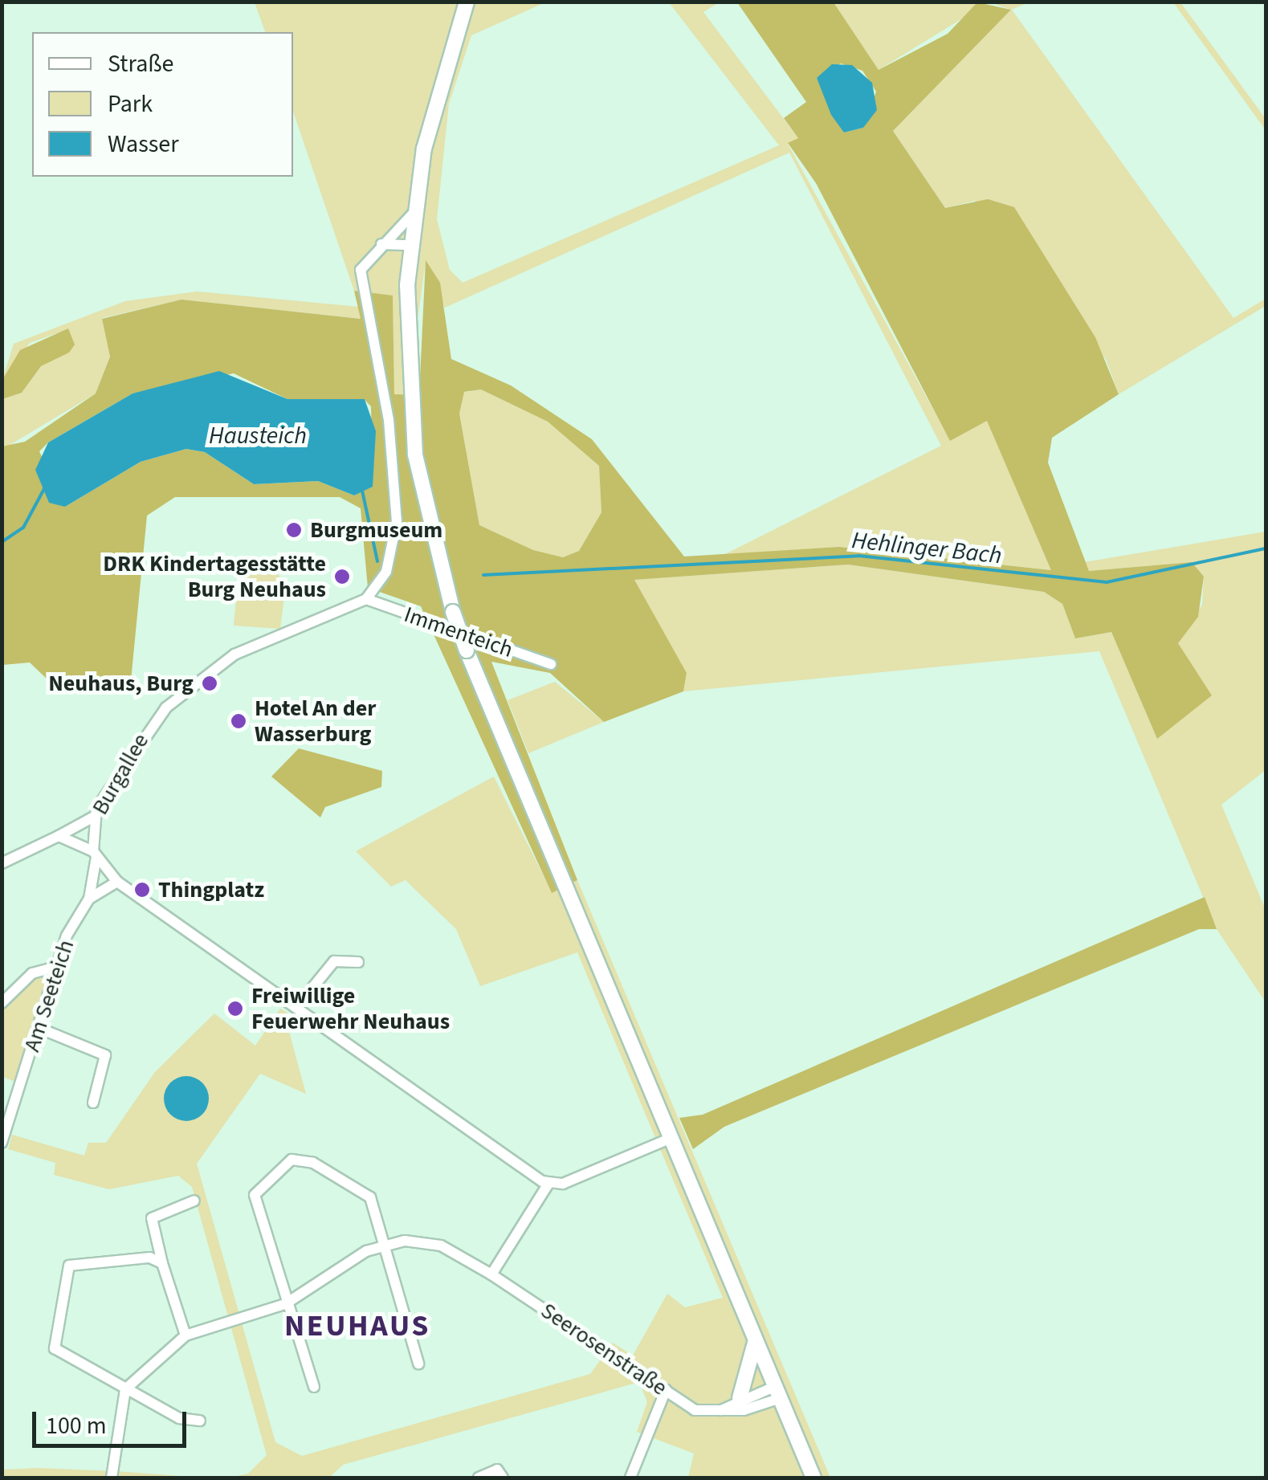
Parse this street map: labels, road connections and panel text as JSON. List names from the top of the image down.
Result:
{
  "streets": {
    "street": [
      "Immenteich",
      "Burgallee",
      "Am Seeteich",
      "Seerosenstraße"
    ]
  },
  "crossings": [
    ["Immenteich", "Burgallee"],
    ["Burgallee", "Am Seeteich"]
  ],
  "districts": ["NEUHAUS"],
  "water": ["Hausteich", "Hehlinger Bach"],
  "places": [
    "Burgmuseum",
    "DRK Kindertagesstätte Burg Neuhaus",
    "Neuhaus, Burg",
    "Hotel An der Wasserburg",
    "Thingplatz",
    "Freiwillige Feuerwehr Neuhaus"
  ],
  "legend": ["Straße", "Park", "Wasser"],
  "scale_bar": "100 m"
}
